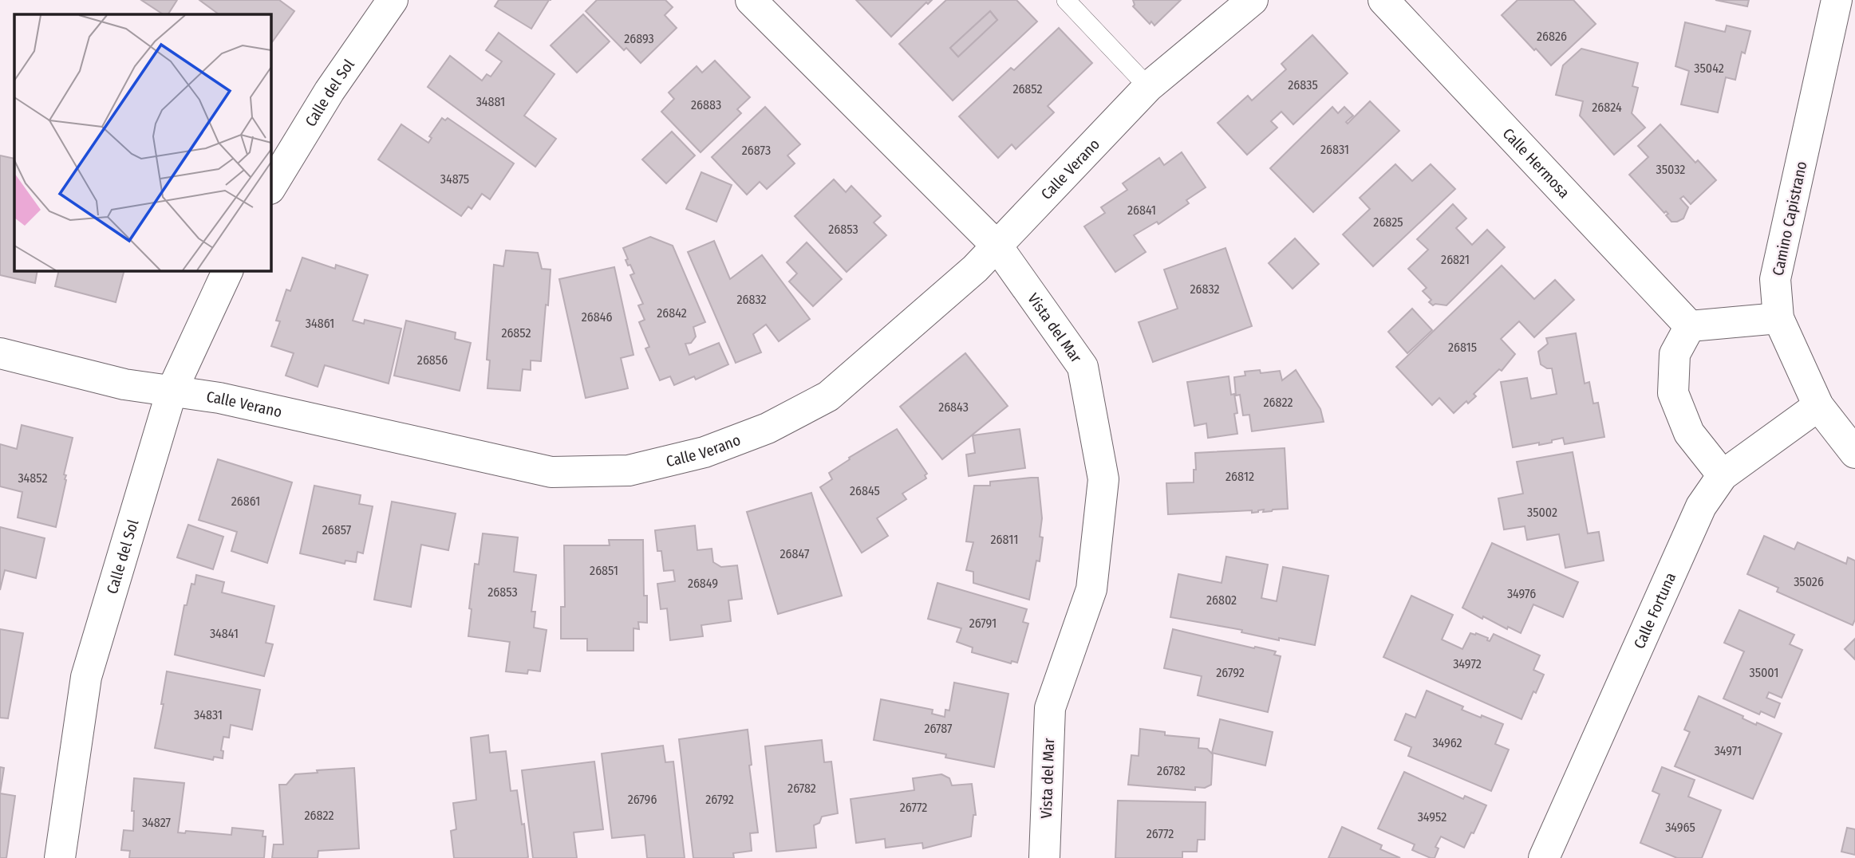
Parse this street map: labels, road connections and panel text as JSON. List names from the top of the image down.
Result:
{
  "streets": {
    "street": [
      "Calle del Sol",
      "Calle Hermosa",
      "Calle Verano",
      "Camino Capistrano",
      "Vista del Mar",
      "Calle Fortuna"
    ]
  },
  "crossings": [
    ["Calle del Sol", "Calle Verano"],
    ["Calle Hermosa", "Camino Capistrano"],
    ["Calle Hermosa", "Calle Fortuna"],
    ["Calle Verano", "Vista del Mar"],
    ["Camino Capistrano", "Calle Fortuna"]
  ],
  "house_numbers": [
    "26826",
    "26893",
    "35042",
    "26835",
    "26852",
    "34881",
    "26883",
    "26824",
    "26831",
    "26873",
    "35032",
    "34875",
    "26841",
    "26825",
    "26853",
    "26821",
    "26832",
    "26832",
    "26842",
    "26846",
    "34861",
    "26852",
    "26815",
    "26856",
    "26822",
    "26843",
    "26812",
    "34852",
    "26845",
    "26861",
    "35002",
    "26857",
    "26811",
    "26847",
    "26851",
    "35026",
    "26849",
    "26853",
    "34976",
    "26802",
    "26791",
    "34841",
    "34972",
    "26792",
    "35001",
    "34831",
    "26787",
    "34962",
    "34971",
    "26782",
    "26782",
    "26796",
    "26792",
    "26772",
    "26822",
    "34952",
    "34827",
    "34965",
    "26772"
  ]
}
